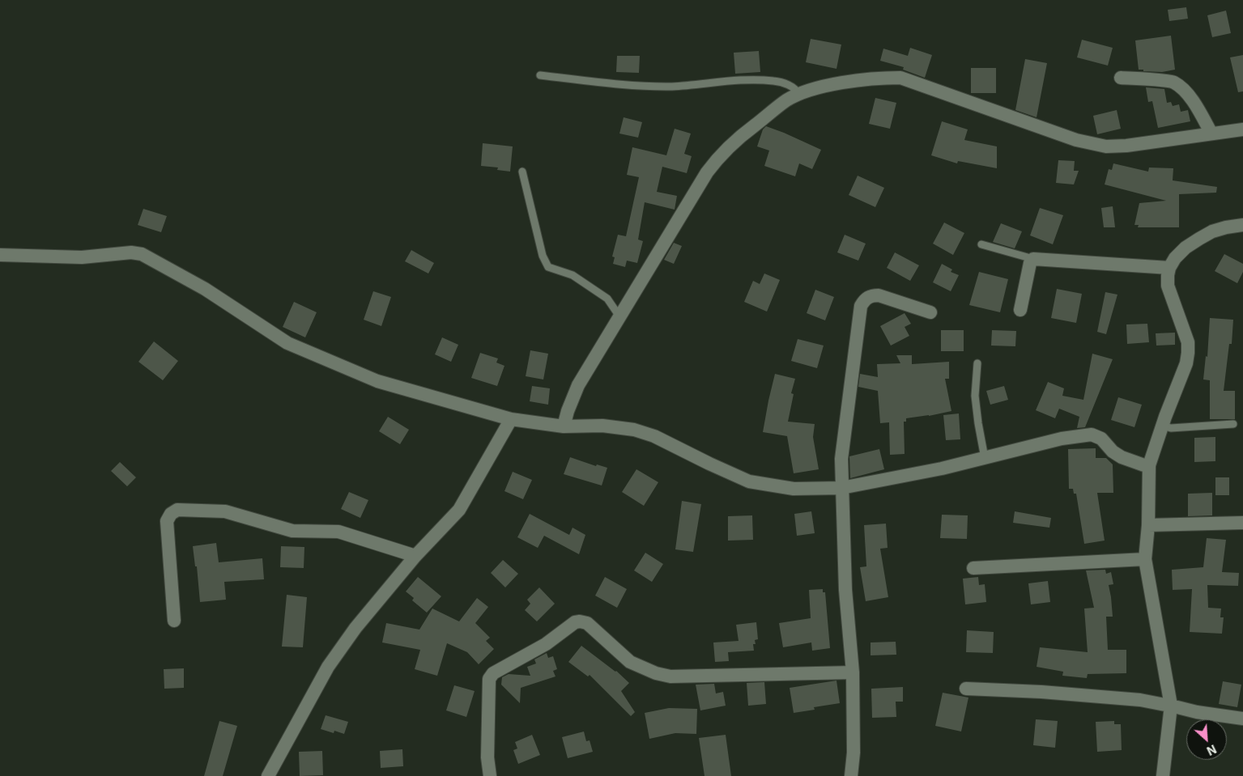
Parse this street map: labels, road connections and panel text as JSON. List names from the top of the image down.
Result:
{
  "north": "bottom right"
}
